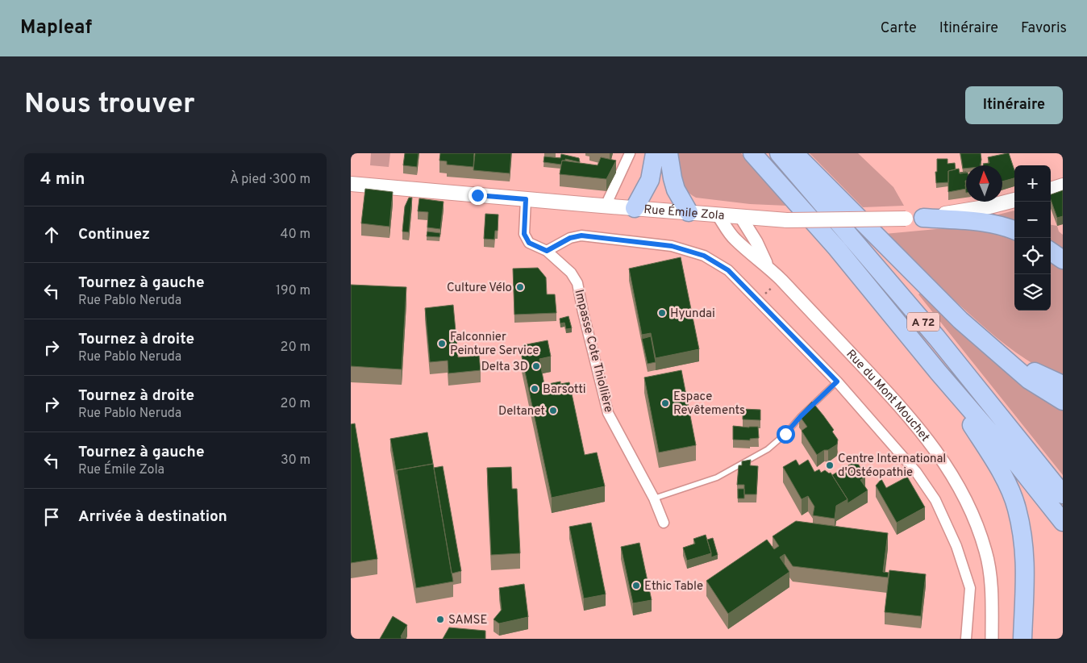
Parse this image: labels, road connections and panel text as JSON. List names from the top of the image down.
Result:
{
  "streets": {
    "highway": ["A 72"],
    "main road": ["Rue Émile Zola"],
    "street": ["Impasse Cote Thiollière", "Rue du Mont Mouchet"]
  },
  "crossings": [
    ["Rue Émile Zola", "Impasse Cote Thiollière"],
    ["Rue Émile Zola", "Rue du Mont Mouchet"]
  ],
  "places": [
    "Culture Vélo",
    "Hyundai",
    "Falconnier Peinture Service",
    "Delta 3D",
    "Barsotti",
    "Espace Revêtements",
    "Deltanet",
    "Centre International d'Ostéopathie",
    "Ethic Table",
    "SAMSE"
  ],
  "north": "top",
  "page": {
    "header": "Mapleaf",
    "nav": ["Carte", "Itinéraire", "Favoris"],
    "buttons": "Itinéraire",
    "title": "Nous trouver",
    "heading": ["4 min", "À pied · 300 m"],
    "map_buttons": ["+", "−"],
    "list": [
      ["Continuez", "40 m"],
      ["Tournez à gauche", "Rue Pablo Neruda", "190 m"],
      ["Tournez à droite", "Rue Pablo Neruda", "20 m"],
      ["Tournez à droite", "Rue Pablo Neruda", "20 m"],
      ["Tournez à gauche", "Rue Émile Zola", "30 m"],
      "Arrivée à destination"
    ]
  }
}
